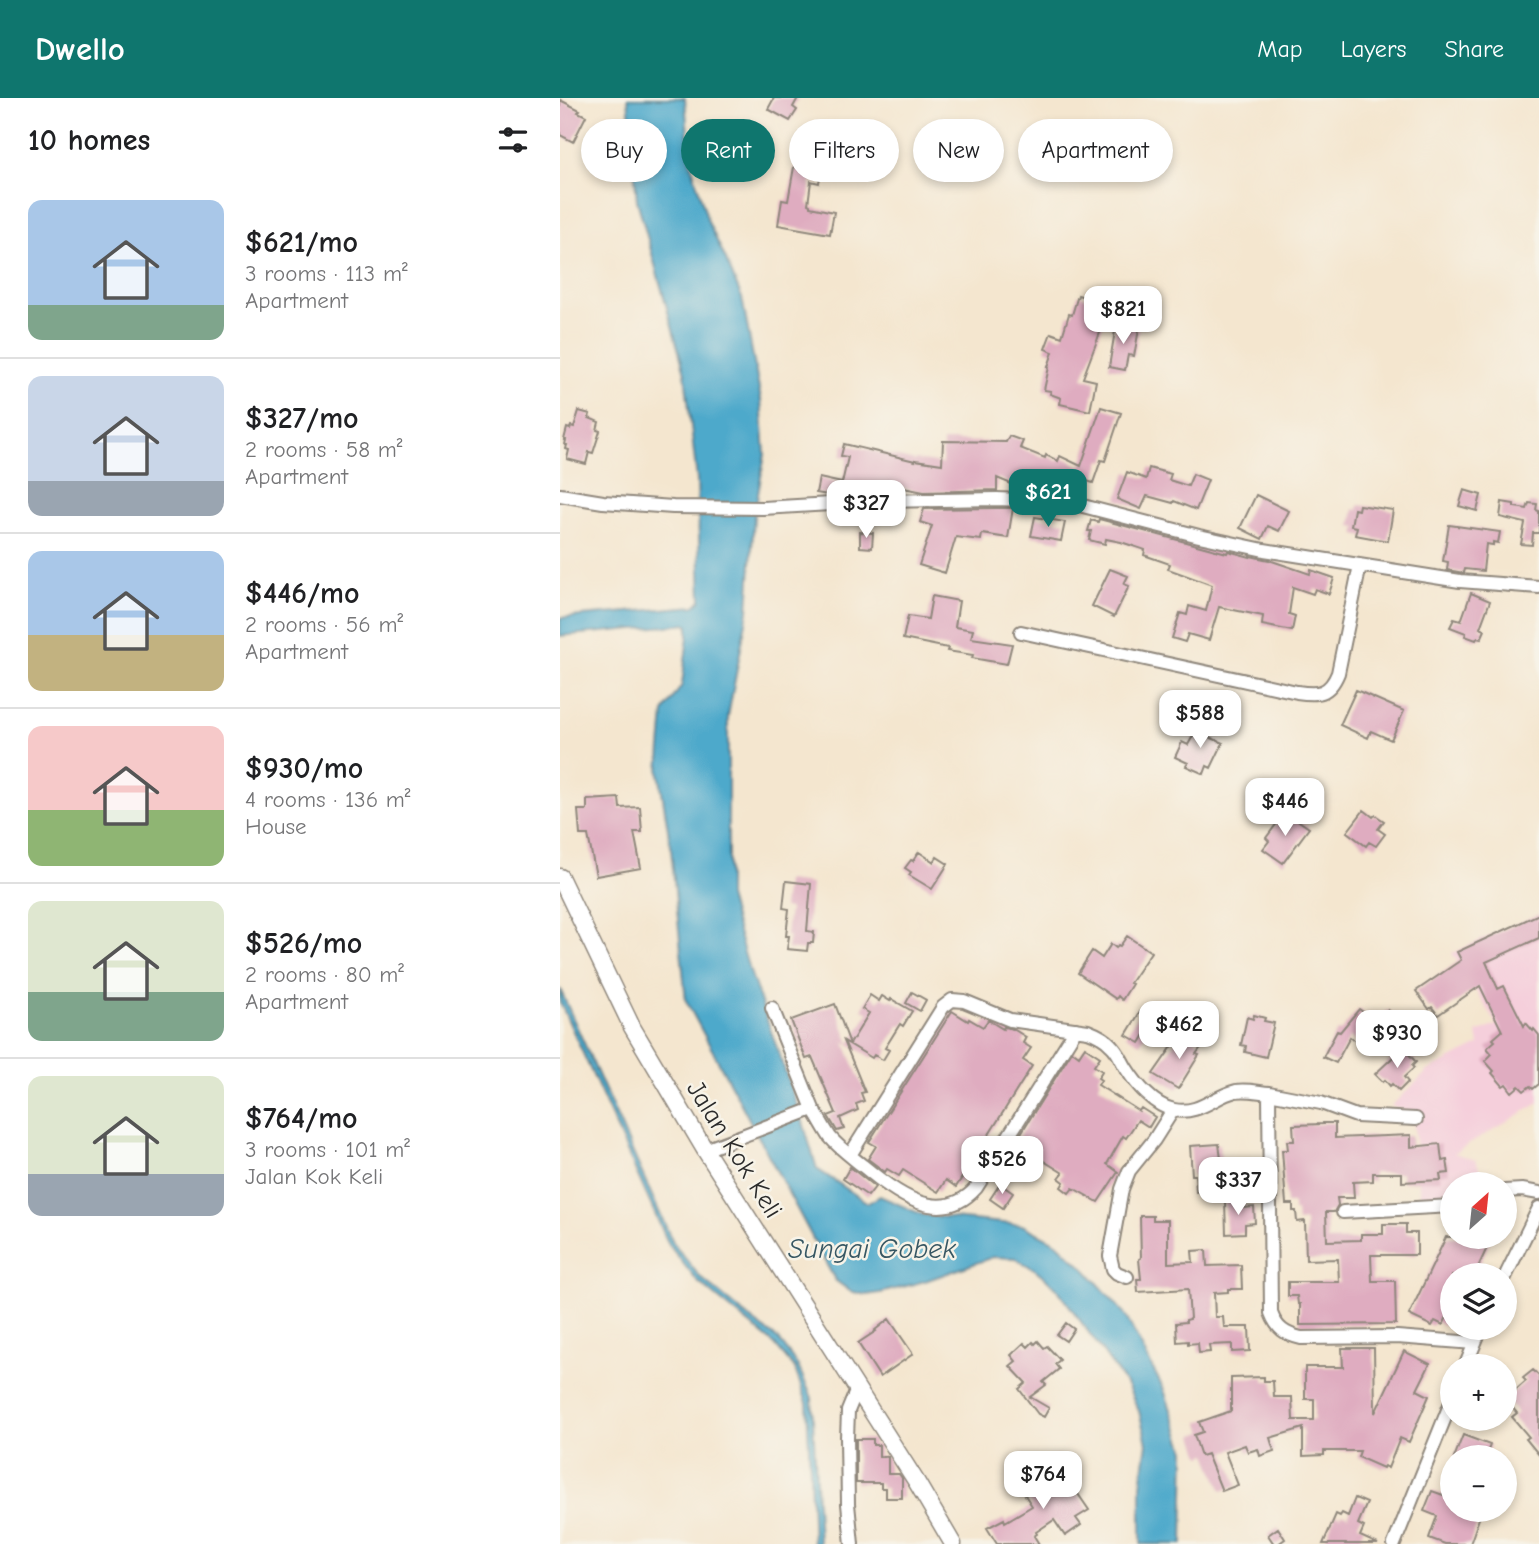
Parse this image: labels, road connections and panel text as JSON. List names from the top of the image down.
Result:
{
  "streets": {
    "street": ["Jalan Kok Keli"]
  },
  "water": ["Sungai Gobek"],
  "north": "top right",
  "page": {
    "header": "Dwello",
    "nav": ["Map", "Layers", "Share"],
    "heading": "10 homes",
    "chip": [
      "Buy",
      "Rent",
      "Filters",
      "New",
      "Apartment"
    ],
    "list": [
      {
        "name": "$621/mo",
        "note": "3 rooms · 113 m² · Apartment"
      },
      {
        "name": "$327/mo",
        "note": "2 rooms · 58 m² · Apartment"
      },
      {
        "name": "$446/mo",
        "note": "2 rooms · 56 m² · Apartment"
      },
      {
        "name": "$930/mo",
        "note": "4 rooms · 136 m² · House"
      },
      {
        "name": "$526/mo",
        "note": "2 rooms · 80 m² · Apartment"
      },
      {
        "name": "$764/mo",
        "note": "3 rooms · 101 m² · Jalan Kok Keli"
      }
    ],
    "price": [
      "$821",
      "$621",
      "$327",
      "$588",
      "$446",
      "$462",
      "$930",
      "$526",
      "$337",
      "$764"
    ],
    "map_buttons": ["+", "−"]
  }
}
